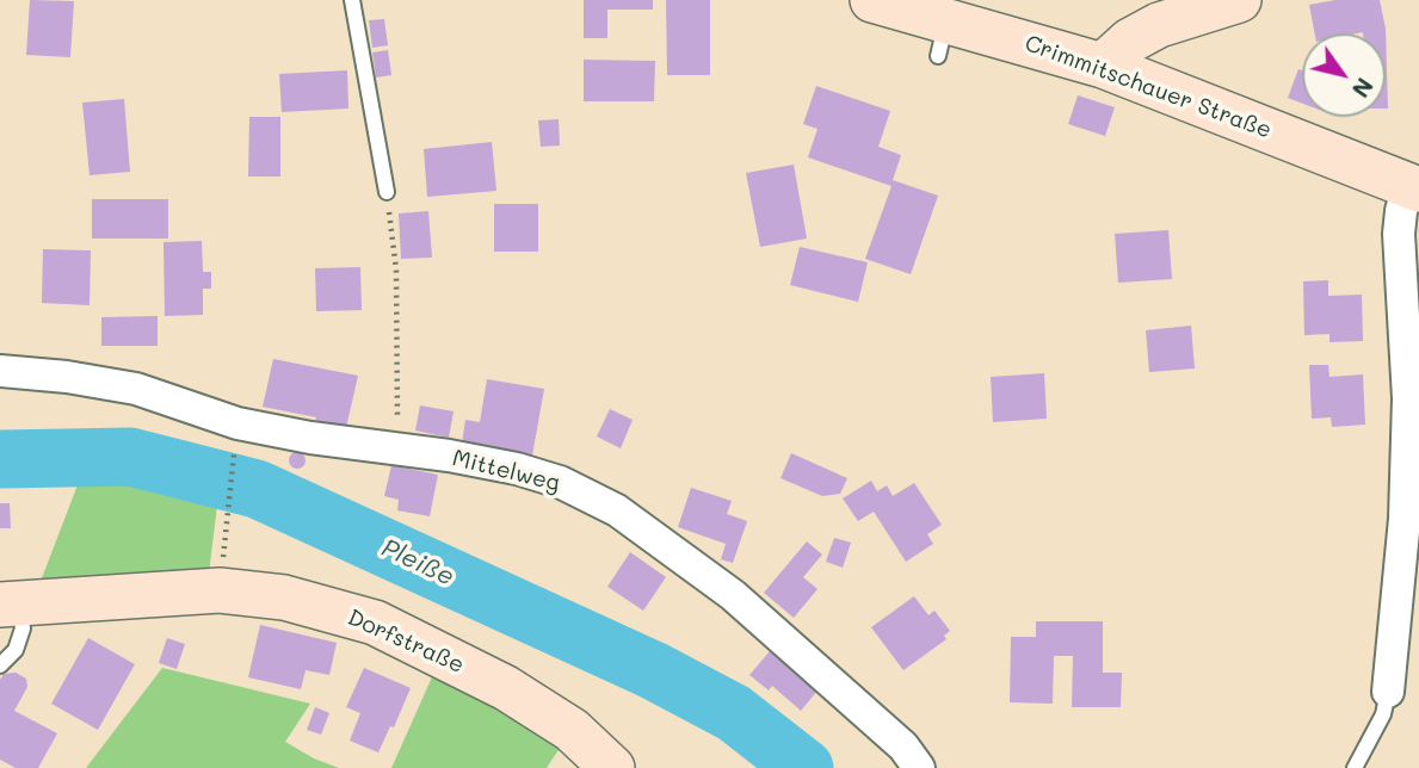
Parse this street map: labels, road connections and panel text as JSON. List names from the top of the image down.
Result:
{
  "streets": {
    "street": ["Crimmitschauer Straße", "Mittelweg", "Dorfstraße"]
  },
  "water": ["Pleiße"],
  "north": "bottom right"
}
